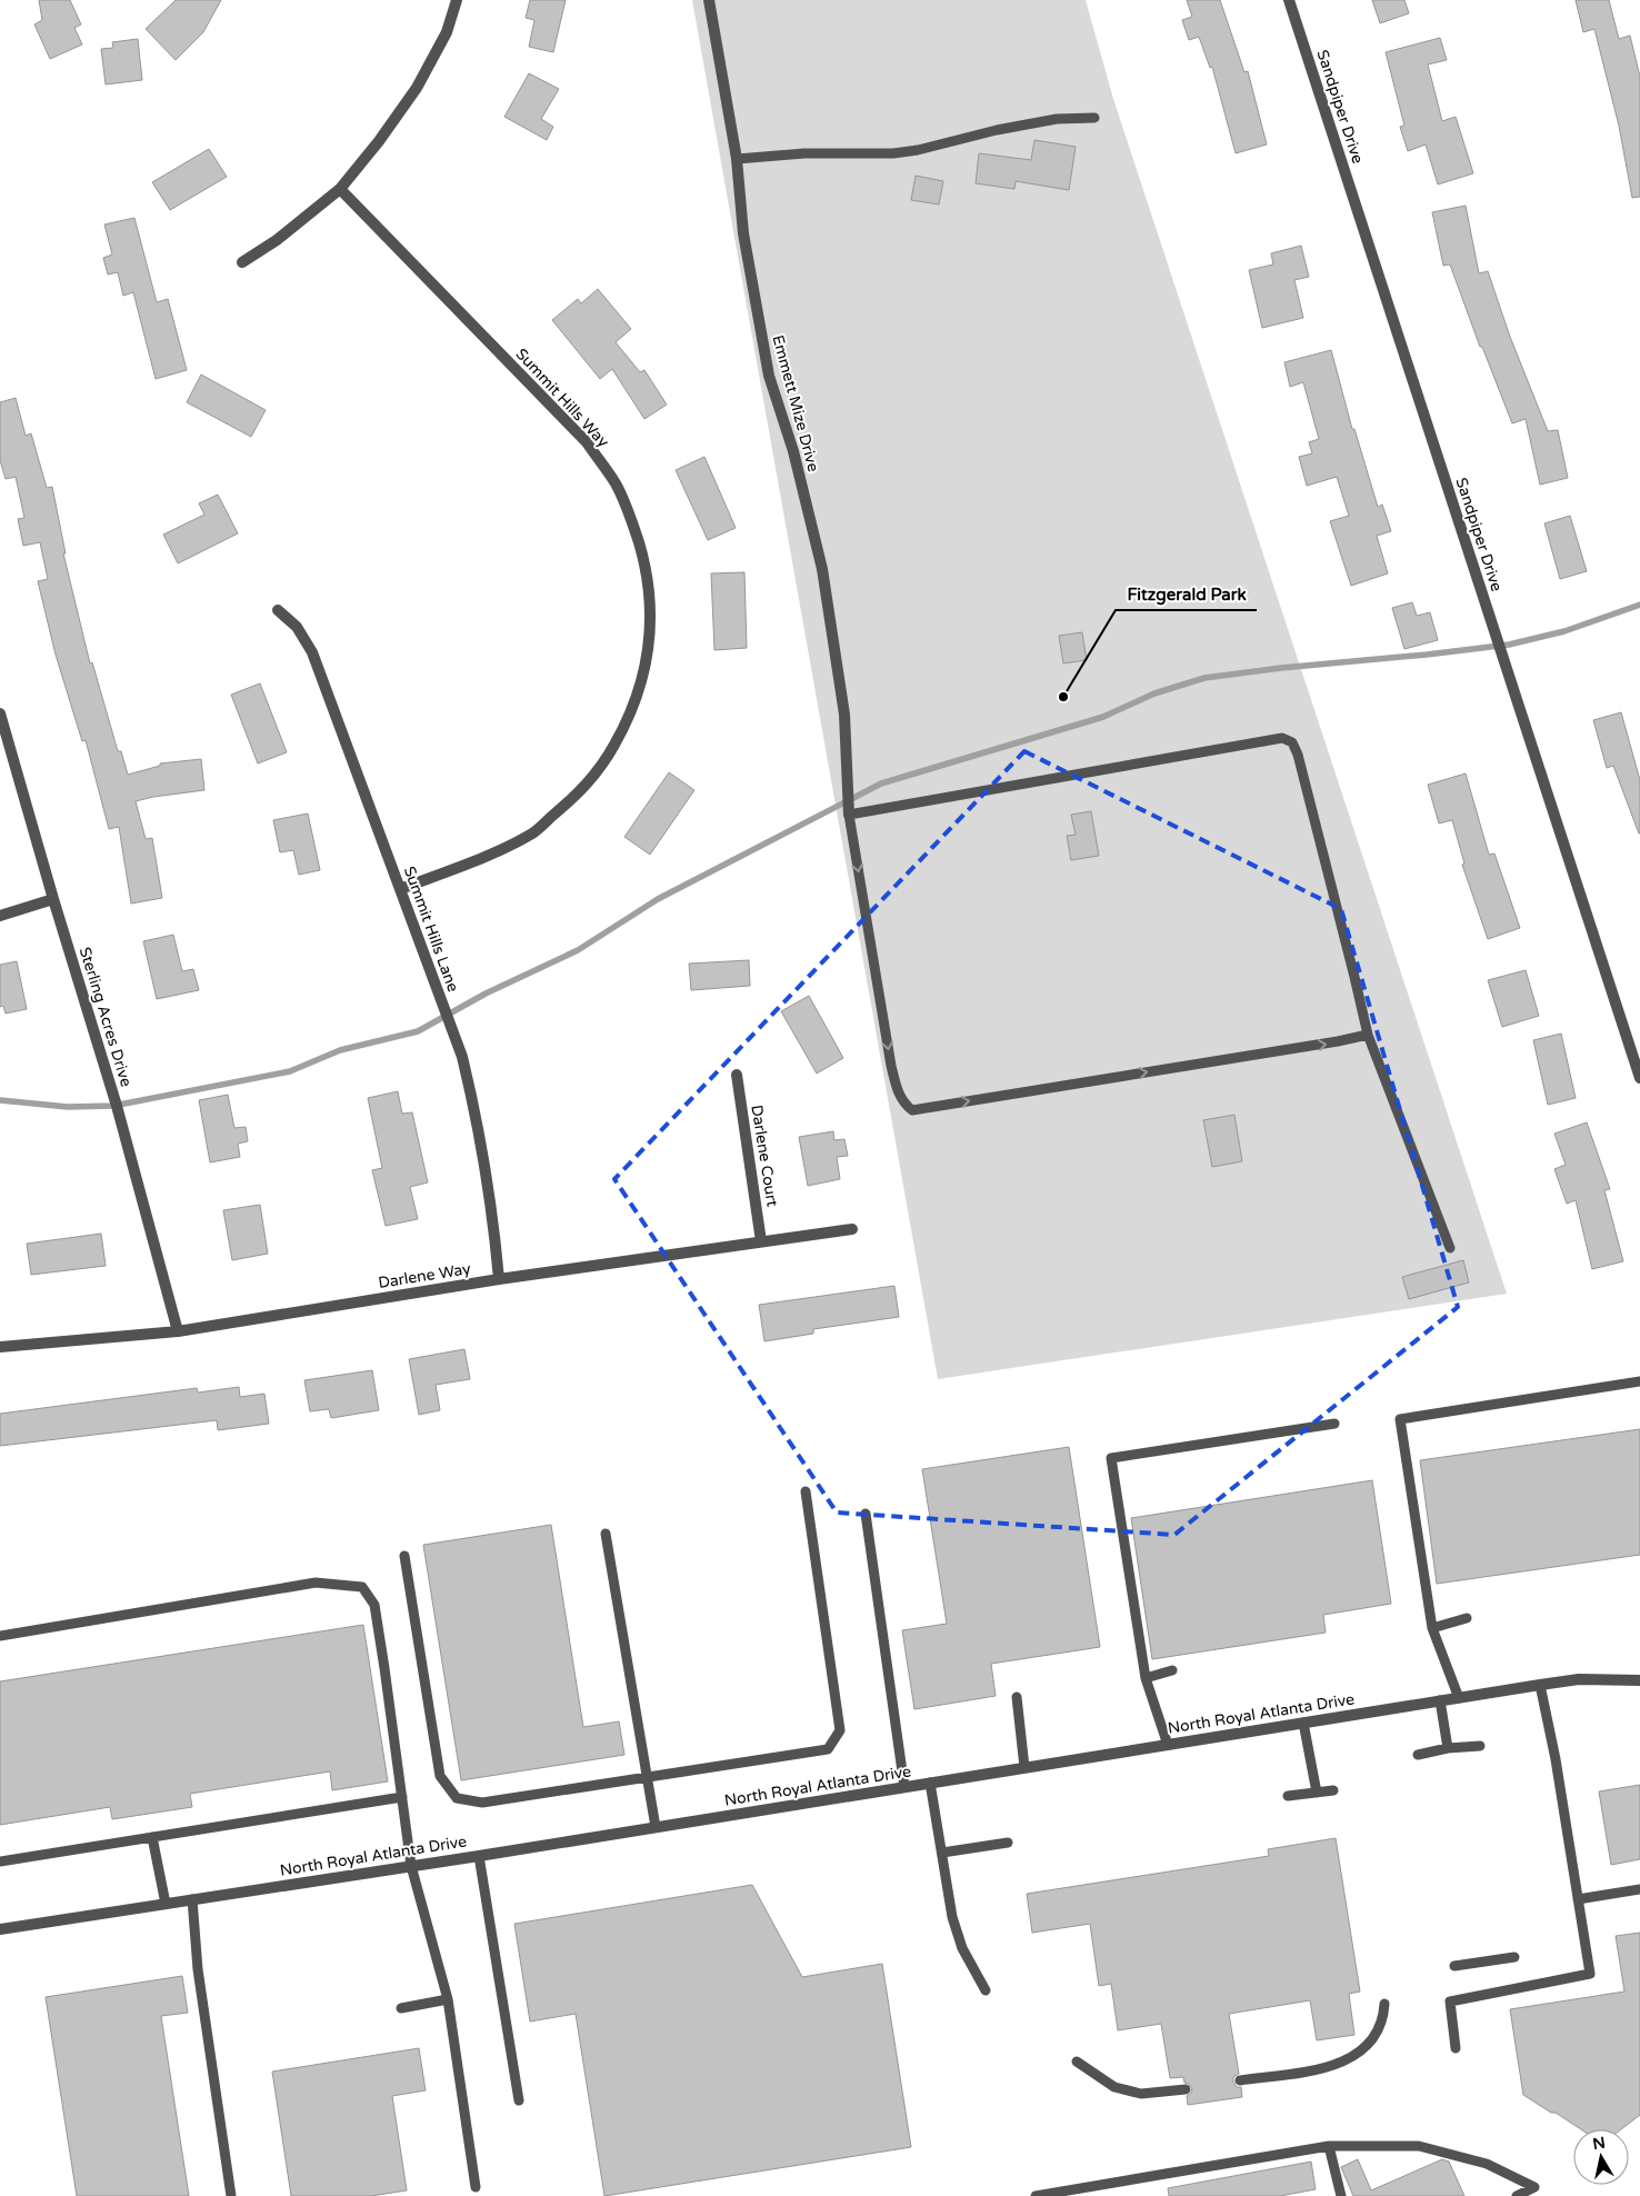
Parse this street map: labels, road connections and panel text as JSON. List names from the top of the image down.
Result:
{
  "streets": {
    "street": [
      "Sandpiper Drive",
      "Summit Hills Way",
      "Emmett Mize Drive",
      "Summit Hills Lane",
      "Sterling Acres Drive",
      "Darlene Court",
      "Darlene Way",
      "North Royal Atlanta Drive"
    ]
  },
  "crossings": [
    ["Summit Hills Way", "Summit Hills Lane"],
    ["Summit Hills Lane", "Darlene Way"],
    ["Sterling Acres Drive", "Darlene Way"],
    ["Darlene Court", "Darlene Way"]
  ],
  "places": ["Fitzgerald Park"],
  "north": "top"
}
